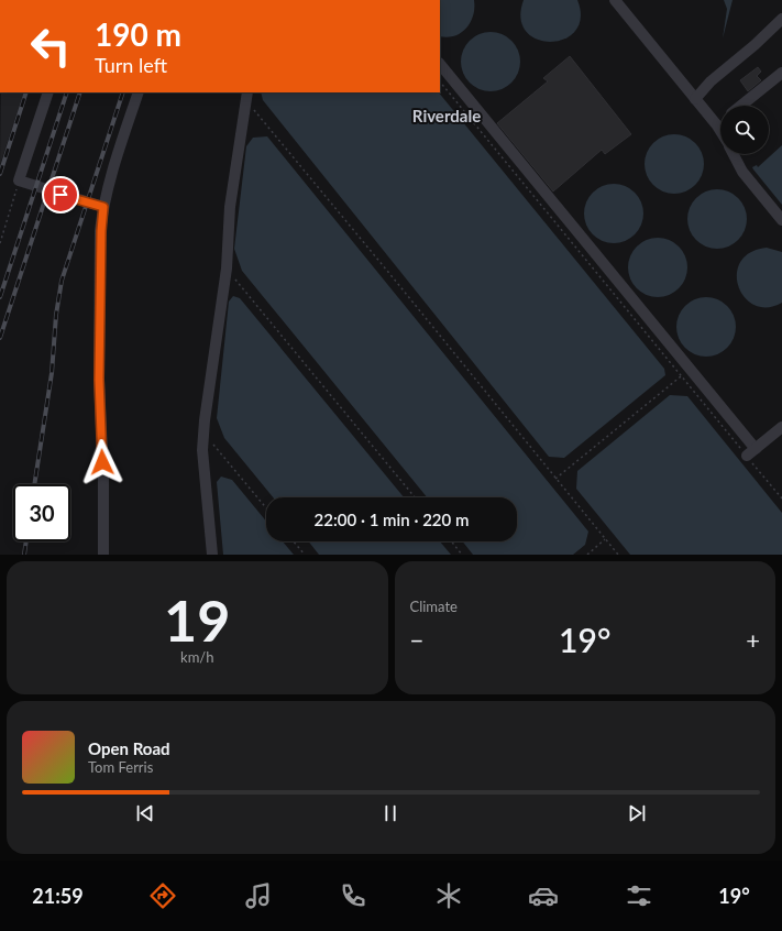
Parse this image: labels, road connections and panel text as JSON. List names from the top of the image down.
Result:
{
  "districts": ["Riverdale"],
  "page": {
    "turn": ["190 m", "Turn left"],
    "limit": "30",
    "trip": "22:00 · 1 min · 220 m",
    "tile": [
      ["19", "km/h"],
      "Climate"
    ],
    "heat": ["−", "19°", "+"],
    "song": ["Open Road", "Tom Ferris"],
    "tabs": ["21:59", "19°"]
  }
}
